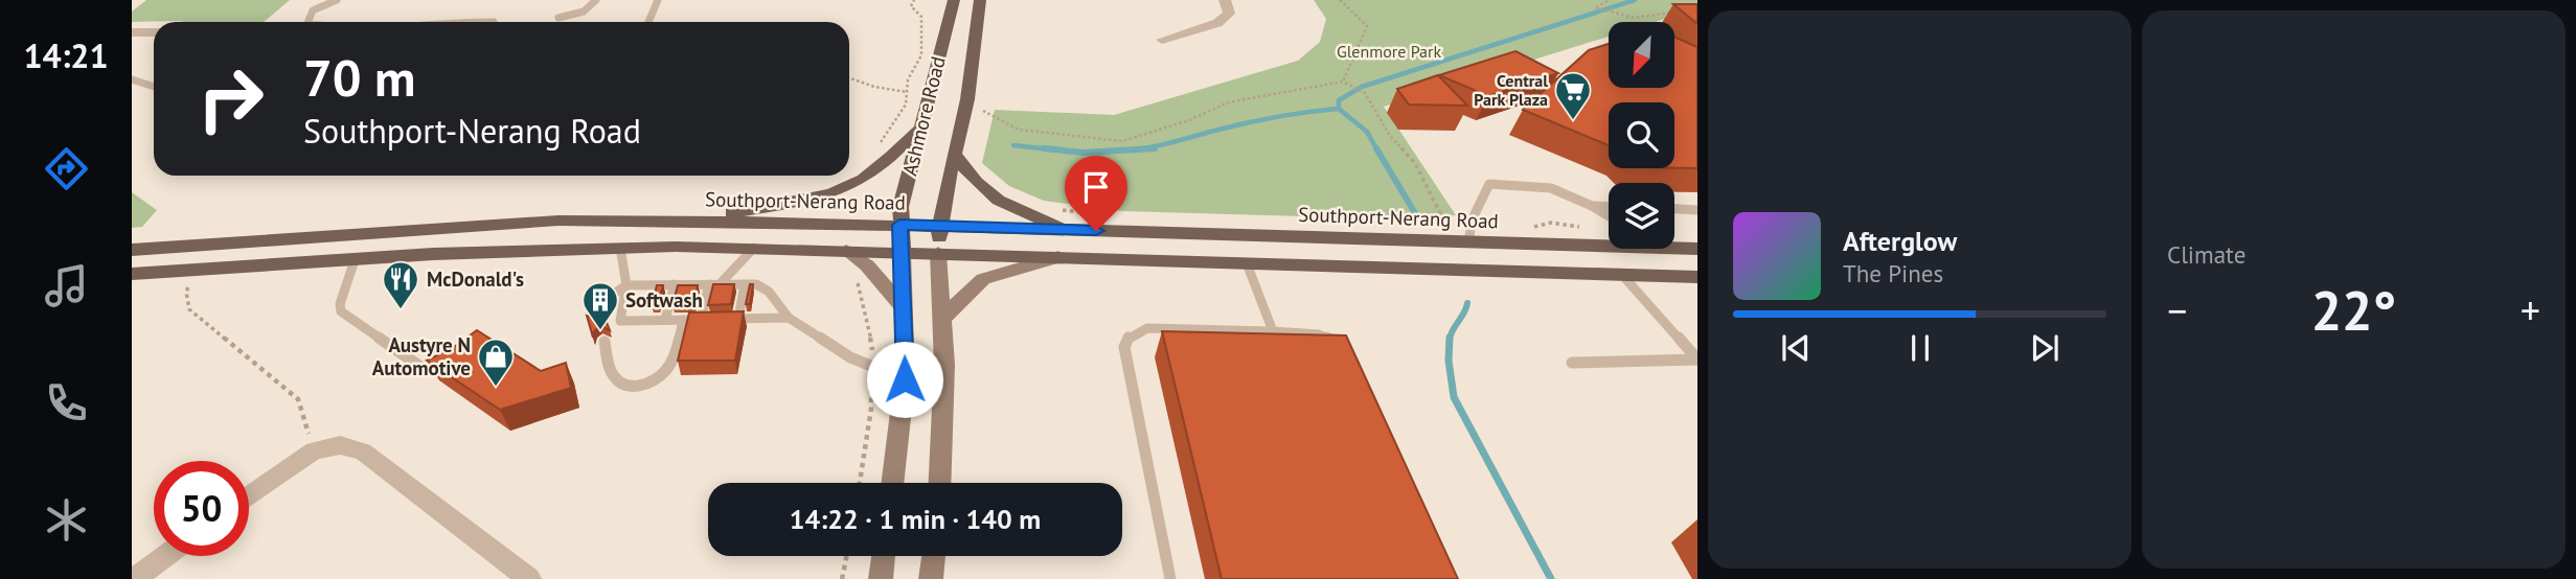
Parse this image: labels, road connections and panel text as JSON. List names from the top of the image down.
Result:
{
  "streets": {
    "main road": ["Ashmore Road", "Southport-Nerang Road"]
  },
  "crossings": [
    ["Ashmore Road", "Southport-Nerang Road"]
  ],
  "parks": ["Glenmore Park"],
  "places": {
    "supermarket": ["Central Park Plaza"],
    "restaurant": ["McDonald's"],
    "building": ["Softwash"],
    "shop": ["Austyre N Automotive"]
  },
  "north": "bottom left",
  "page": {
    "tabs": "14:21",
    "tile": "Climate",
    "turn": ["70 m", "Southport-Nerang Road"],
    "song": ["Afterglow", "The Pines"],
    "heat": ["−", "22°", "+"],
    "limit": "50",
    "trip": "14:22 · 1 min · 140 m"
  }
}
